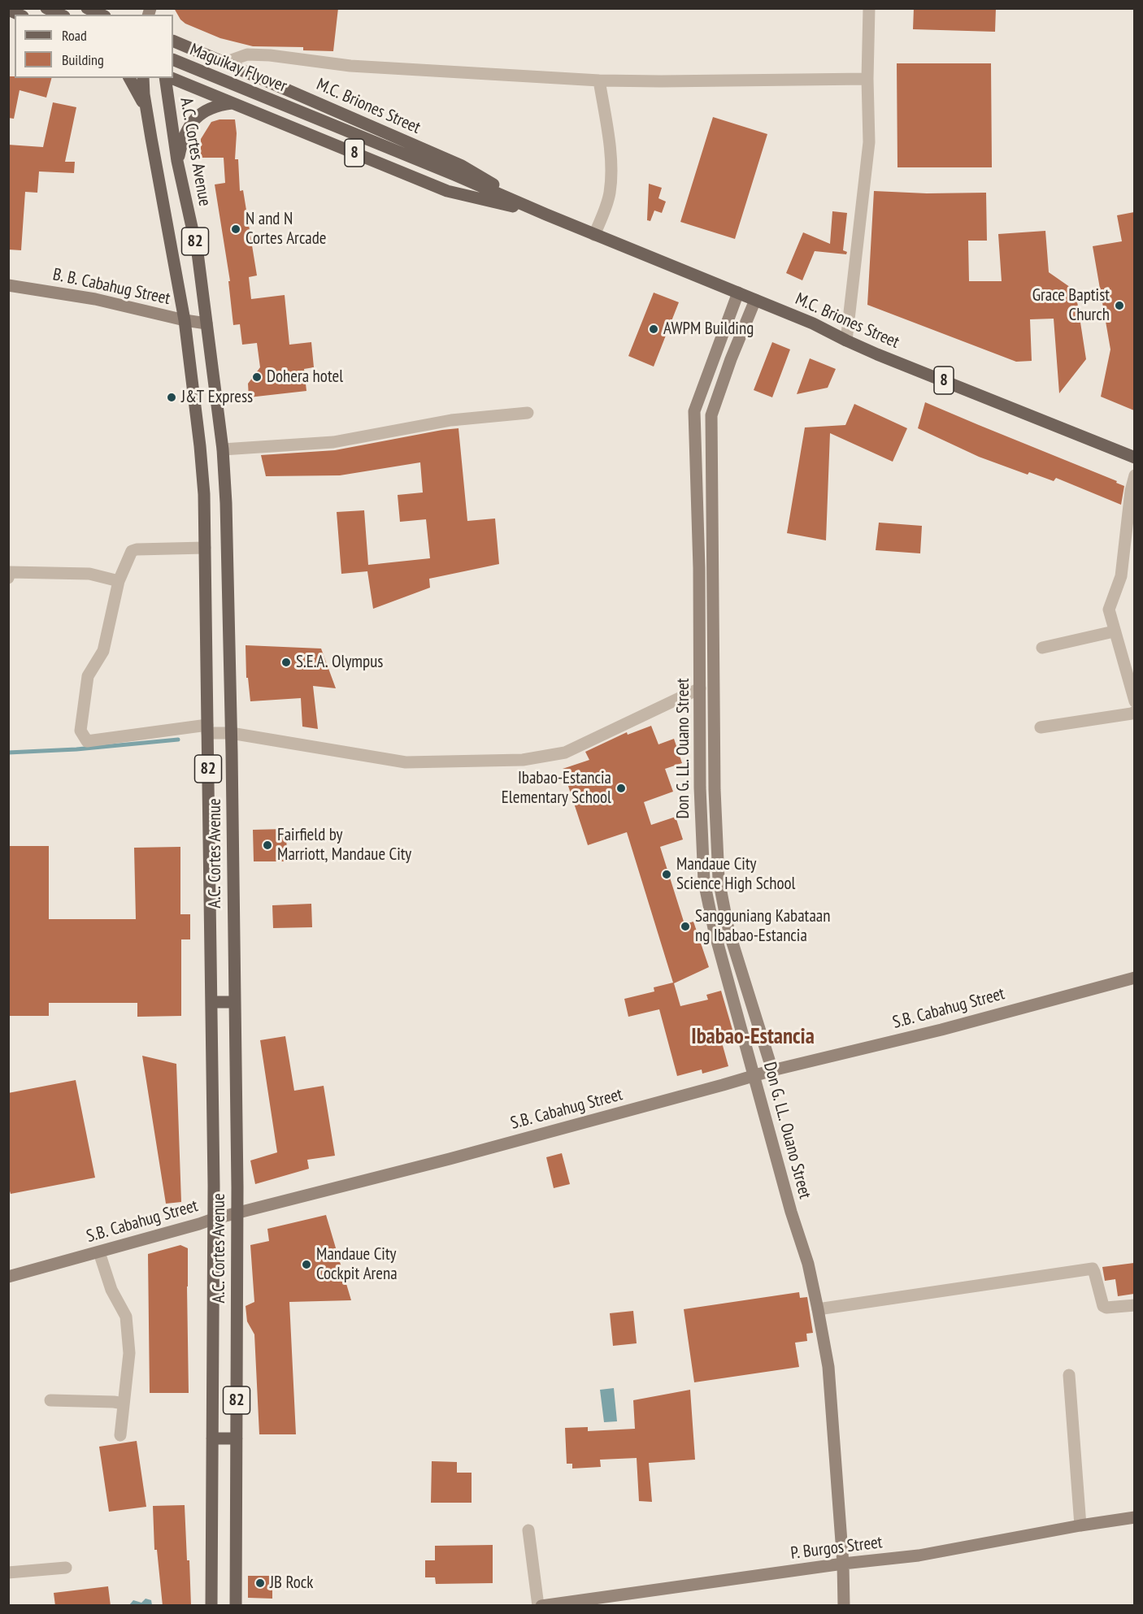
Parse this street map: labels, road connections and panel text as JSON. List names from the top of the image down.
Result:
{
  "streets": {
    "main road": [
      "Maguikay Flyover",
      "M.C. Briones Street",
      "A.C. Cortes Avenue",
      "8",
      "82"
    ],
    "street": [
      "B. B. Cabahug Street",
      "Don G. LL. Ouano Street",
      "S.B. Cabahug Street",
      "P. Burgos Street"
    ]
  },
  "crossings": [
    ["Maguikay Flyover", "M.C. Briones Street"],
    ["M.C. Briones Street", "Don G. LL. Ouano Street"],
    ["A.C. Cortes Avenue", "B. B. Cabahug Street"],
    ["A.C. Cortes Avenue", "S.B. Cabahug Street"],
    ["Don G. LL. Ouano Street", "S.B. Cabahug Street"],
    ["Don G. LL. Ouano Street", "P. Burgos Street"]
  ],
  "districts": ["Ibabao-Estancia"],
  "places": [
    "N and N Cortes Arcade",
    "Grace Baptist Church",
    "AWPM Building",
    "Dohera hotel",
    "J&T Express",
    "S.E.A. Olympus",
    "Ibabao-Estancia Elementary School",
    "Fairfield by Marriott, Mandaue City",
    "Mandaue City Science High School",
    "Sangguniang Kabataan ng Ibabao-Estancia",
    "Mandaue City Cockpit Arena",
    "JB Rock"
  ],
  "legend": ["Road", "Building"]
}
